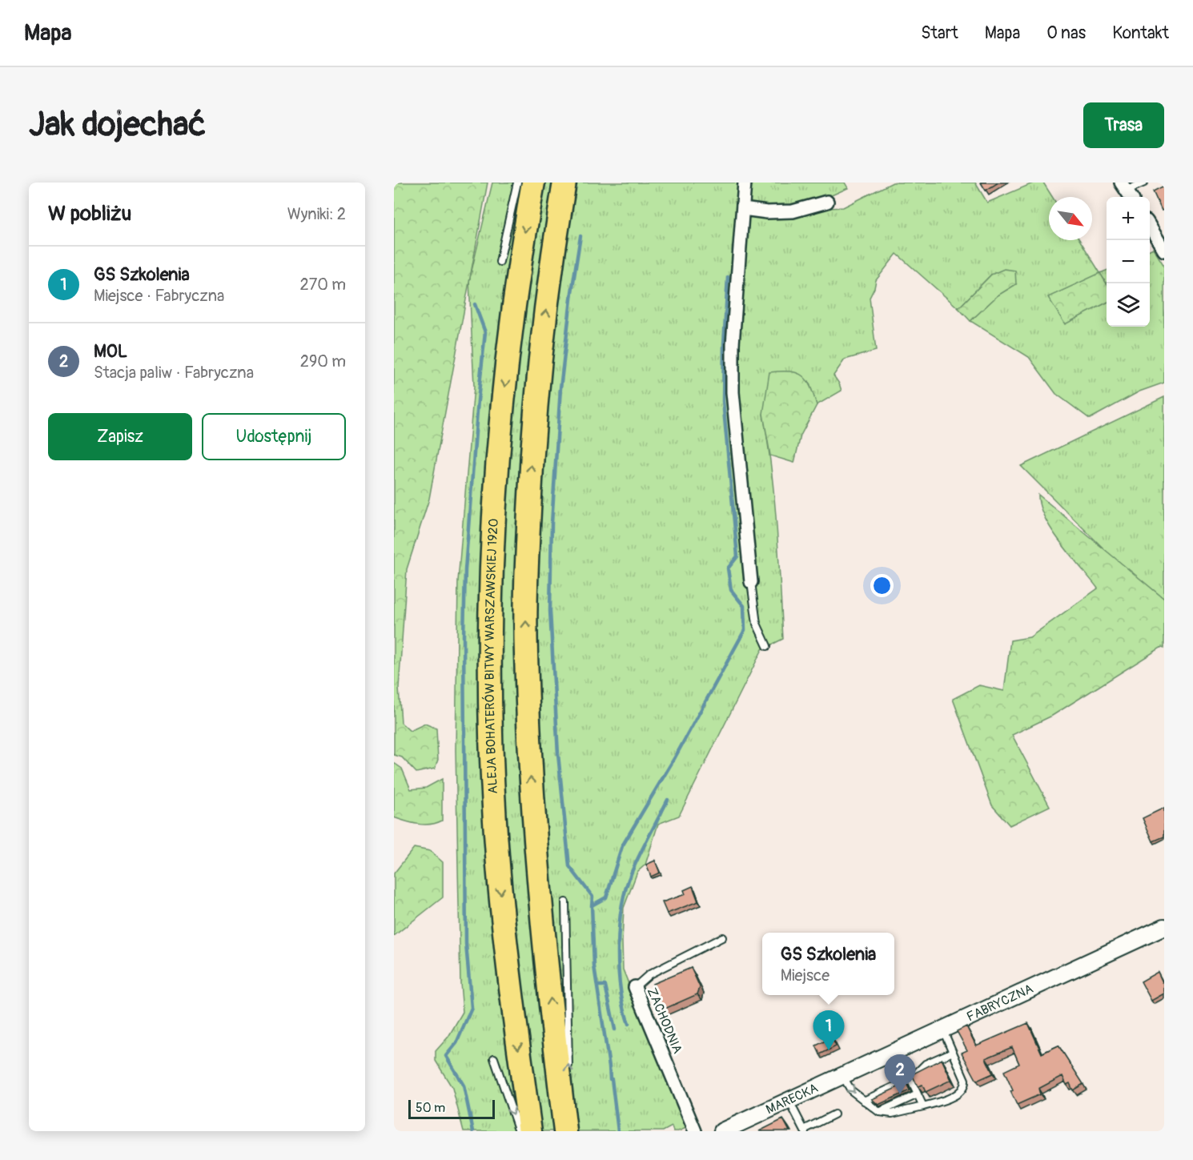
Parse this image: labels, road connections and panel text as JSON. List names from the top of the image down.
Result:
{
  "streets": {
    "highway": ["ALEJA BOHATERÓW BITWY WARSZAWSKIEJ 1920"],
    "street": ["FABRYCZNA", "ZACHODNIA", "MARECKA"]
  },
  "crossings": [
    ["FABRYCZNA", "MARECKA"]
  ],
  "scale_bar": "50 m",
  "north": "bottom right",
  "page": {
    "header": "Mapa",
    "nav": [
      "Start",
      "Mapa",
      "O nas",
      "Kontakt"
    ],
    "buttons": [
      "Trasa",
      ["Zapisz", "Udostępnij"]
    ],
    "title": "Jak dojechać",
    "heading": ["W pobliżu", "Wyniki: 2"],
    "map_buttons": ["+", "−"],
    "list": [
      {
        "mark": "1",
        "name": "GS Szkolenia",
        "note": "Miejsce · Fabryczna",
        "value": "270 m"
      },
      {
        "mark": "2",
        "name": "MOL",
        "note": "Stacja paliw · Fabryczna",
        "value": "290 m"
      }
    ],
    "popup": ["GS Szkolenia", "Miejsce"],
    "pins": ["1", "2"],
    "scale": "50 m"
  }
}
